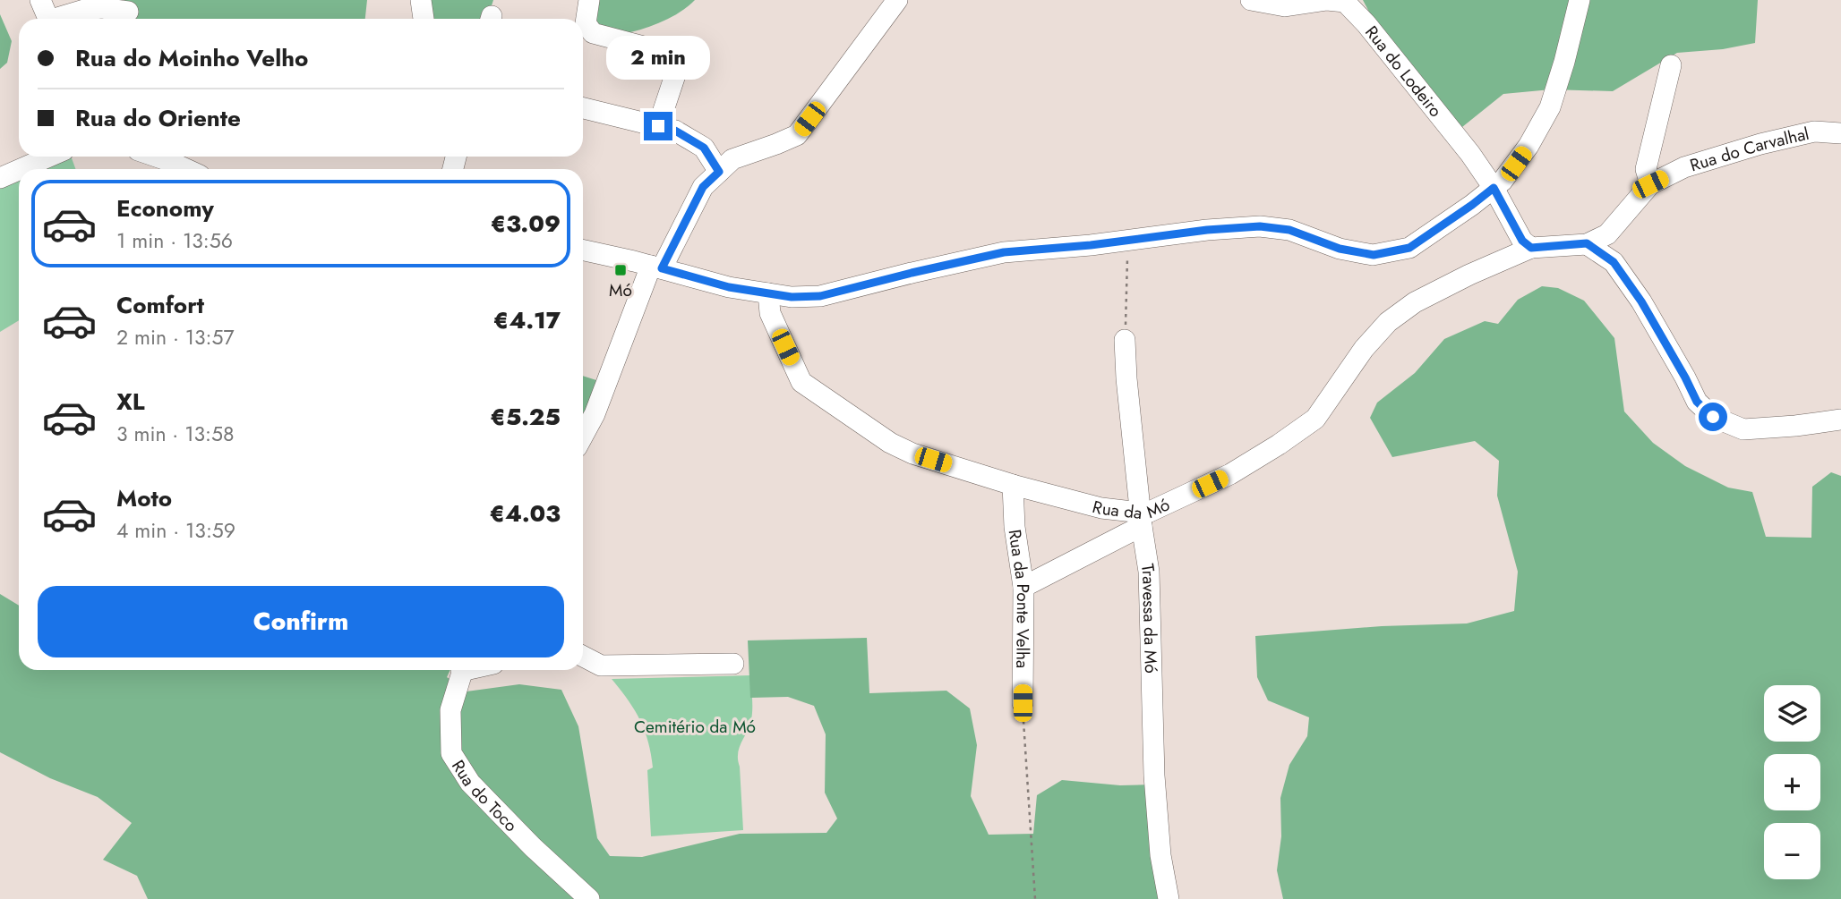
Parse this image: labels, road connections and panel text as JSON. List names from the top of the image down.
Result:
{
  "streets": {
    "street": [
      "Rua do Lodeiro",
      "Rua do Carvalhal",
      "Rua da Mó",
      "Rua da Ponte Velha",
      "Travessa da Mó",
      "Rua do Toco"
    ]
  },
  "crossings": [
    ["Rua do Carvalhal", "Rua da Mó"],
    ["Rua da Mó", "Rua da Ponte Velha"],
    ["Rua da Mó", "Travessa da Mó"]
  ],
  "parks": ["Cemitério da Mó"],
  "places": {
    "transit": ["Mó"]
  },
  "page": {
    "banner": ["Rua do Moinho Velho", "Rua do Oriente"],
    "bubble": "2 min",
    "list": [
      {
        "name": "Economy",
        "note": "1 min · 13:56",
        "value": "€3.09"
      },
      {
        "name": "Comfort",
        "note": "2 min · 13:57",
        "value": "€4.17"
      },
      {
        "name": "XL",
        "note": "3 min · 13:58",
        "value": "€5.25"
      },
      {
        "name": "Moto",
        "note": "4 min · 13:59",
        "value": "€4.03"
      }
    ],
    "buttons": "Confirm",
    "map_buttons": ["+", "−"]
  }
}
